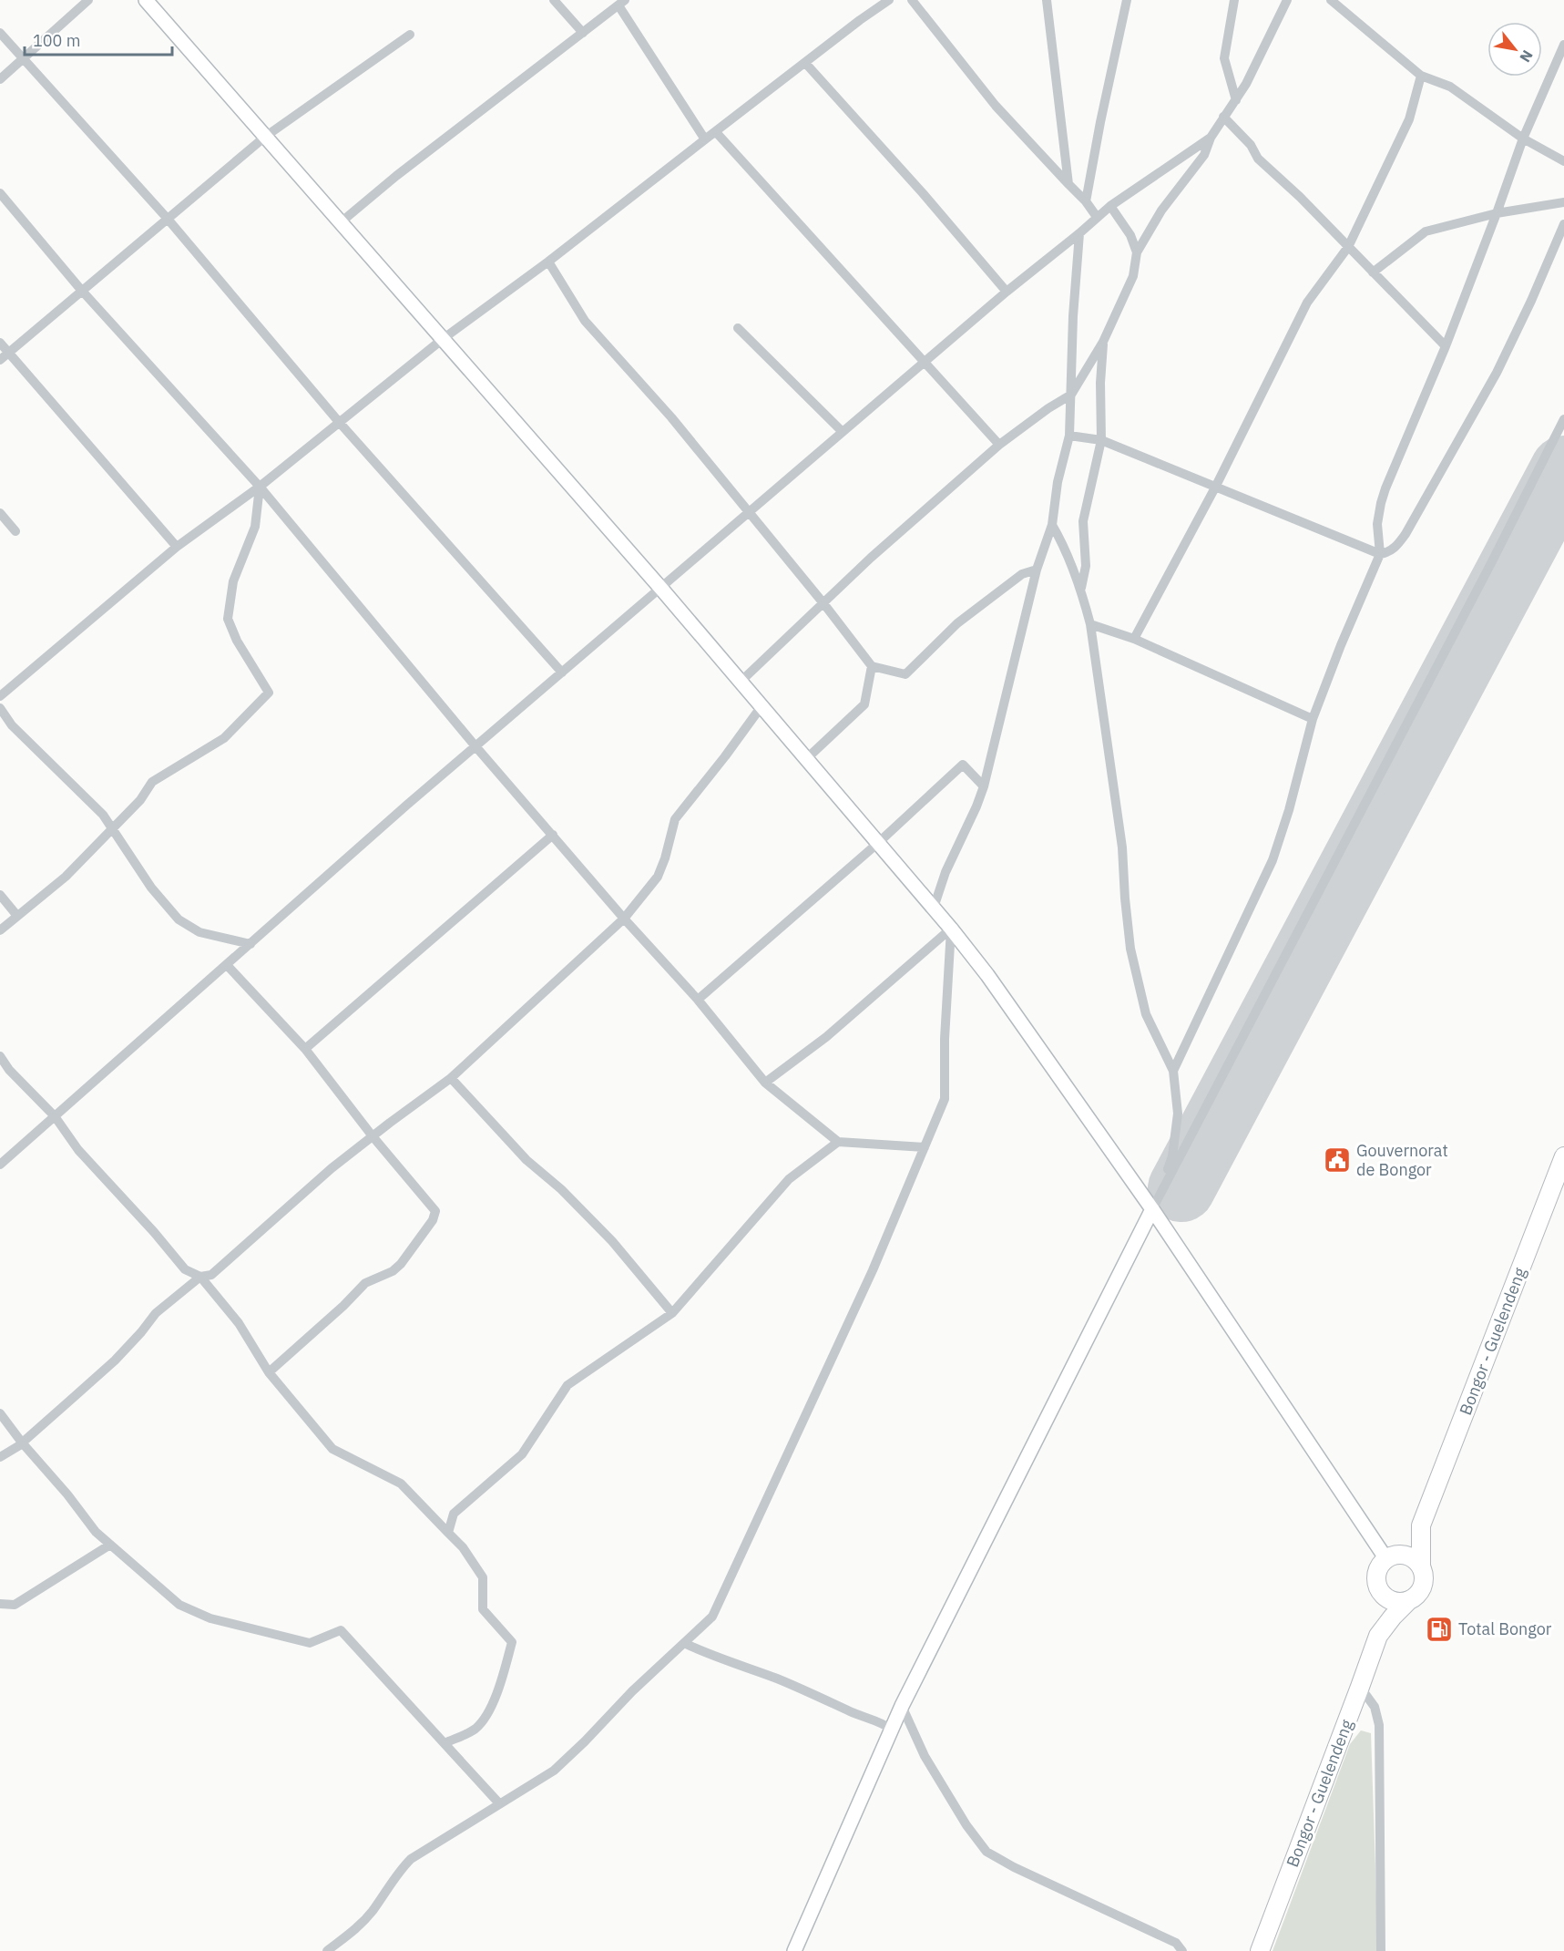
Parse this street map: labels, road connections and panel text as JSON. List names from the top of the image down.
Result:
{
  "streets": {
    "highway": ["Bongor - Guelendeng"]
  },
  "places": {
    "public building": ["Gouvernorat de Bongor"],
    "fuel station": ["Total Bongor"]
  },
  "scale_bar": "100 m",
  "north": "bottom right"
}
